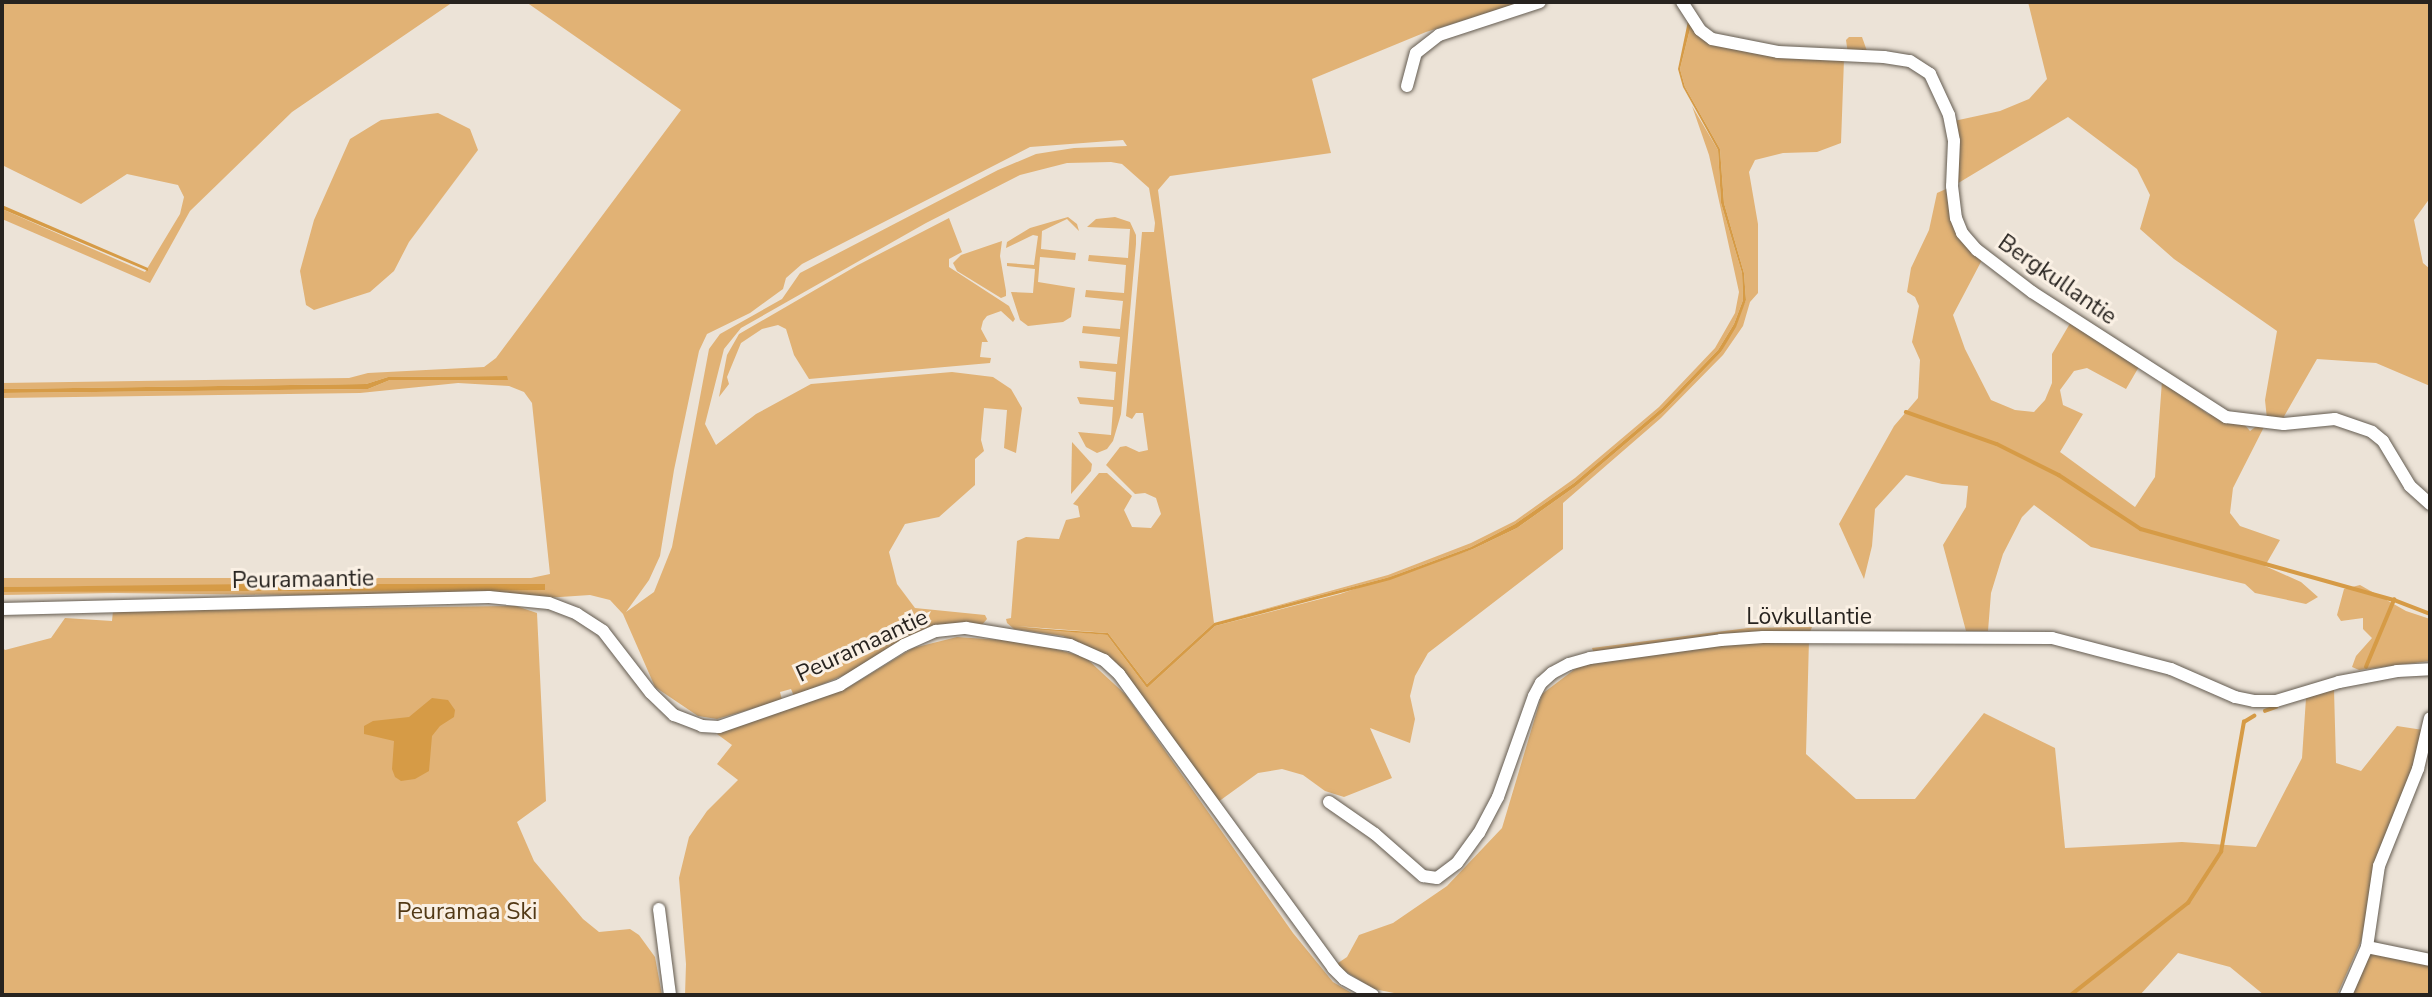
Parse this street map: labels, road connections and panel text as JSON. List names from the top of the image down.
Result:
{
  "streets": {
    "street": ["Bergkullantie", "Peuramaantie", "Lövkullantie"]
  },
  "parks": ["Peuramaa Ski"]
}
